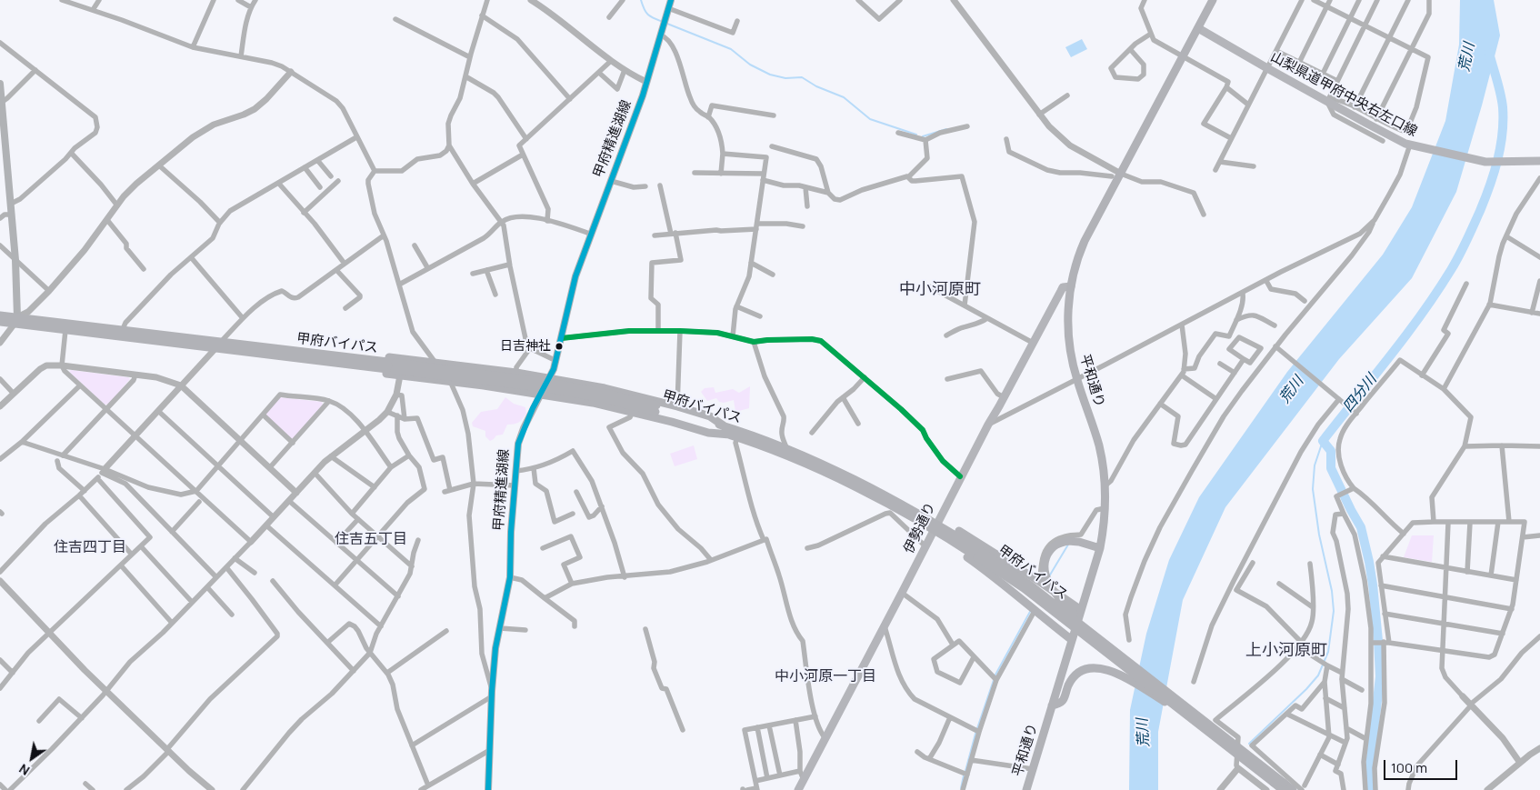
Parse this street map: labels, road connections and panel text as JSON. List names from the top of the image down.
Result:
{
  "streets": {
    "highway": ["甲府バイパス", "平和通り"],
    "main road": ["山梨県道甲府中央右左口線", "甲府精進湖線", "伊勢通り"]
  },
  "crossings": [
    ["山梨県道甲府中央右左口線", "平和通り"],
    ["甲府バイパス", "伊勢通り"],
    ["平和通り", "伊勢通り"]
  ],
  "districts": [
    "中小河原町",
    "住吉五丁目",
    "住吉四丁目",
    "上小河原町",
    "中小河原一丁目"
  ],
  "water": ["荒川", "四分川"],
  "places": ["日吉神社"],
  "scale_bar": "100 m",
  "north": "bottom left"
}
